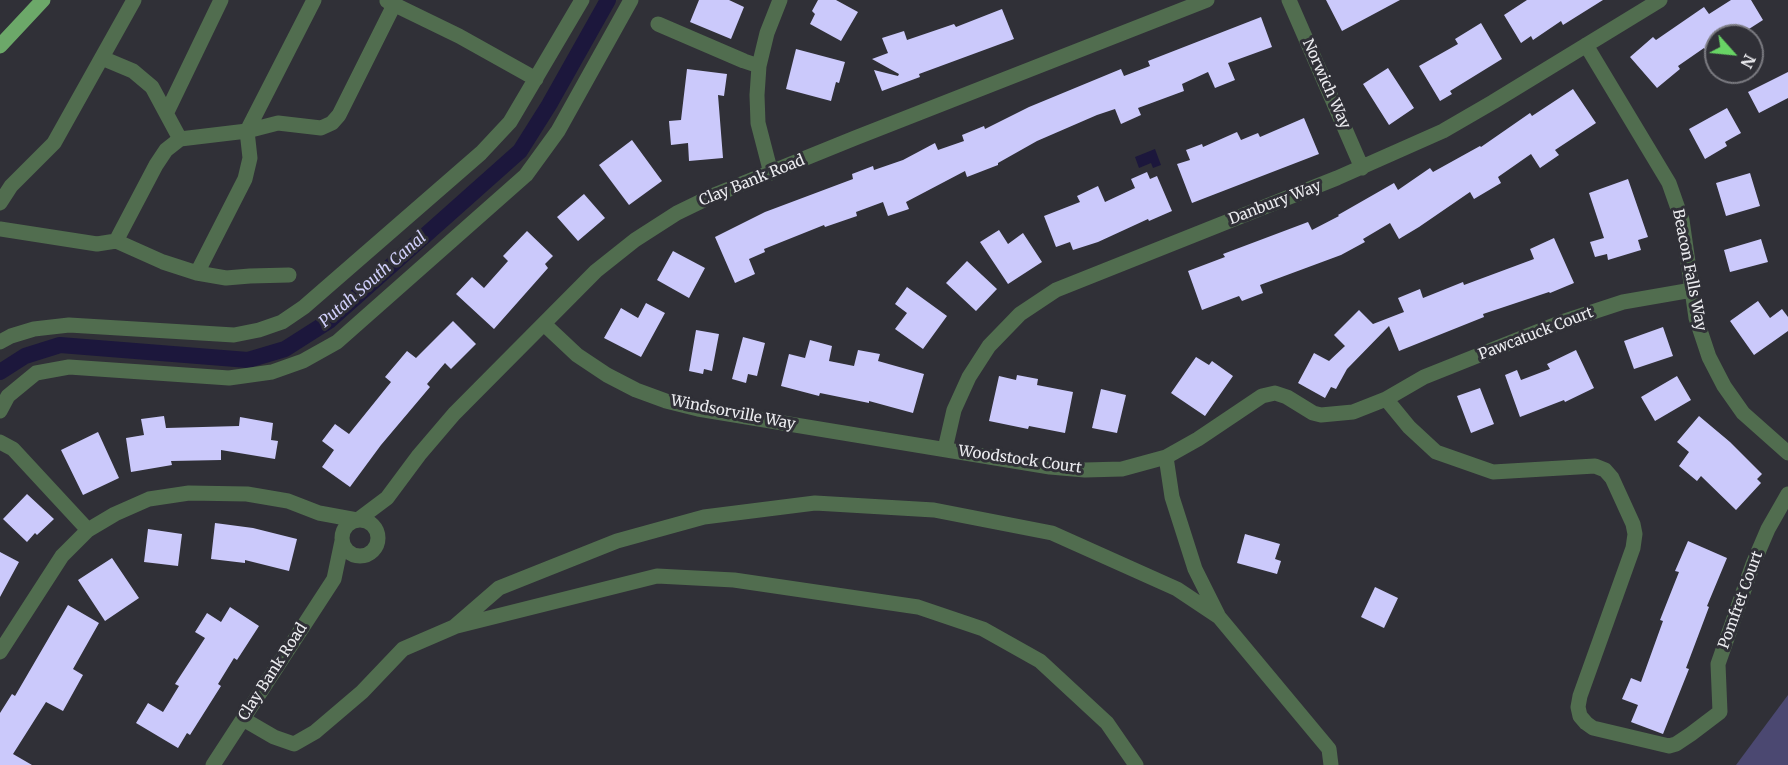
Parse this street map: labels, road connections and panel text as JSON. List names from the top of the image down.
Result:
{
  "streets": {
    "street": [
      "Norwich Way",
      "Clay Bank Road",
      "Danbury Way",
      "Beacon Falls Way",
      "Pawcatuck Court",
      "Windsorville Way",
      "Woodstock Court",
      "Pomfret Court"
    ]
  },
  "crossings": [
    ["Norwich Way", "Danbury Way"],
    ["Clay Bank Road", "Windsorville Way"],
    ["Danbury Way", "Beacon Falls Way"],
    ["Danbury Way", "Windsorville Way"],
    ["Danbury Way", "Woodstock Court"],
    ["Beacon Falls Way", "Pawcatuck Court"],
    ["Pawcatuck Court", "Woodstock Court"],
    ["Pawcatuck Court", "Pomfret Court"],
    ["Windsorville Way", "Woodstock Court"]
  ],
  "water": ["Putah South Canal"],
  "north": "bottom right"
}
